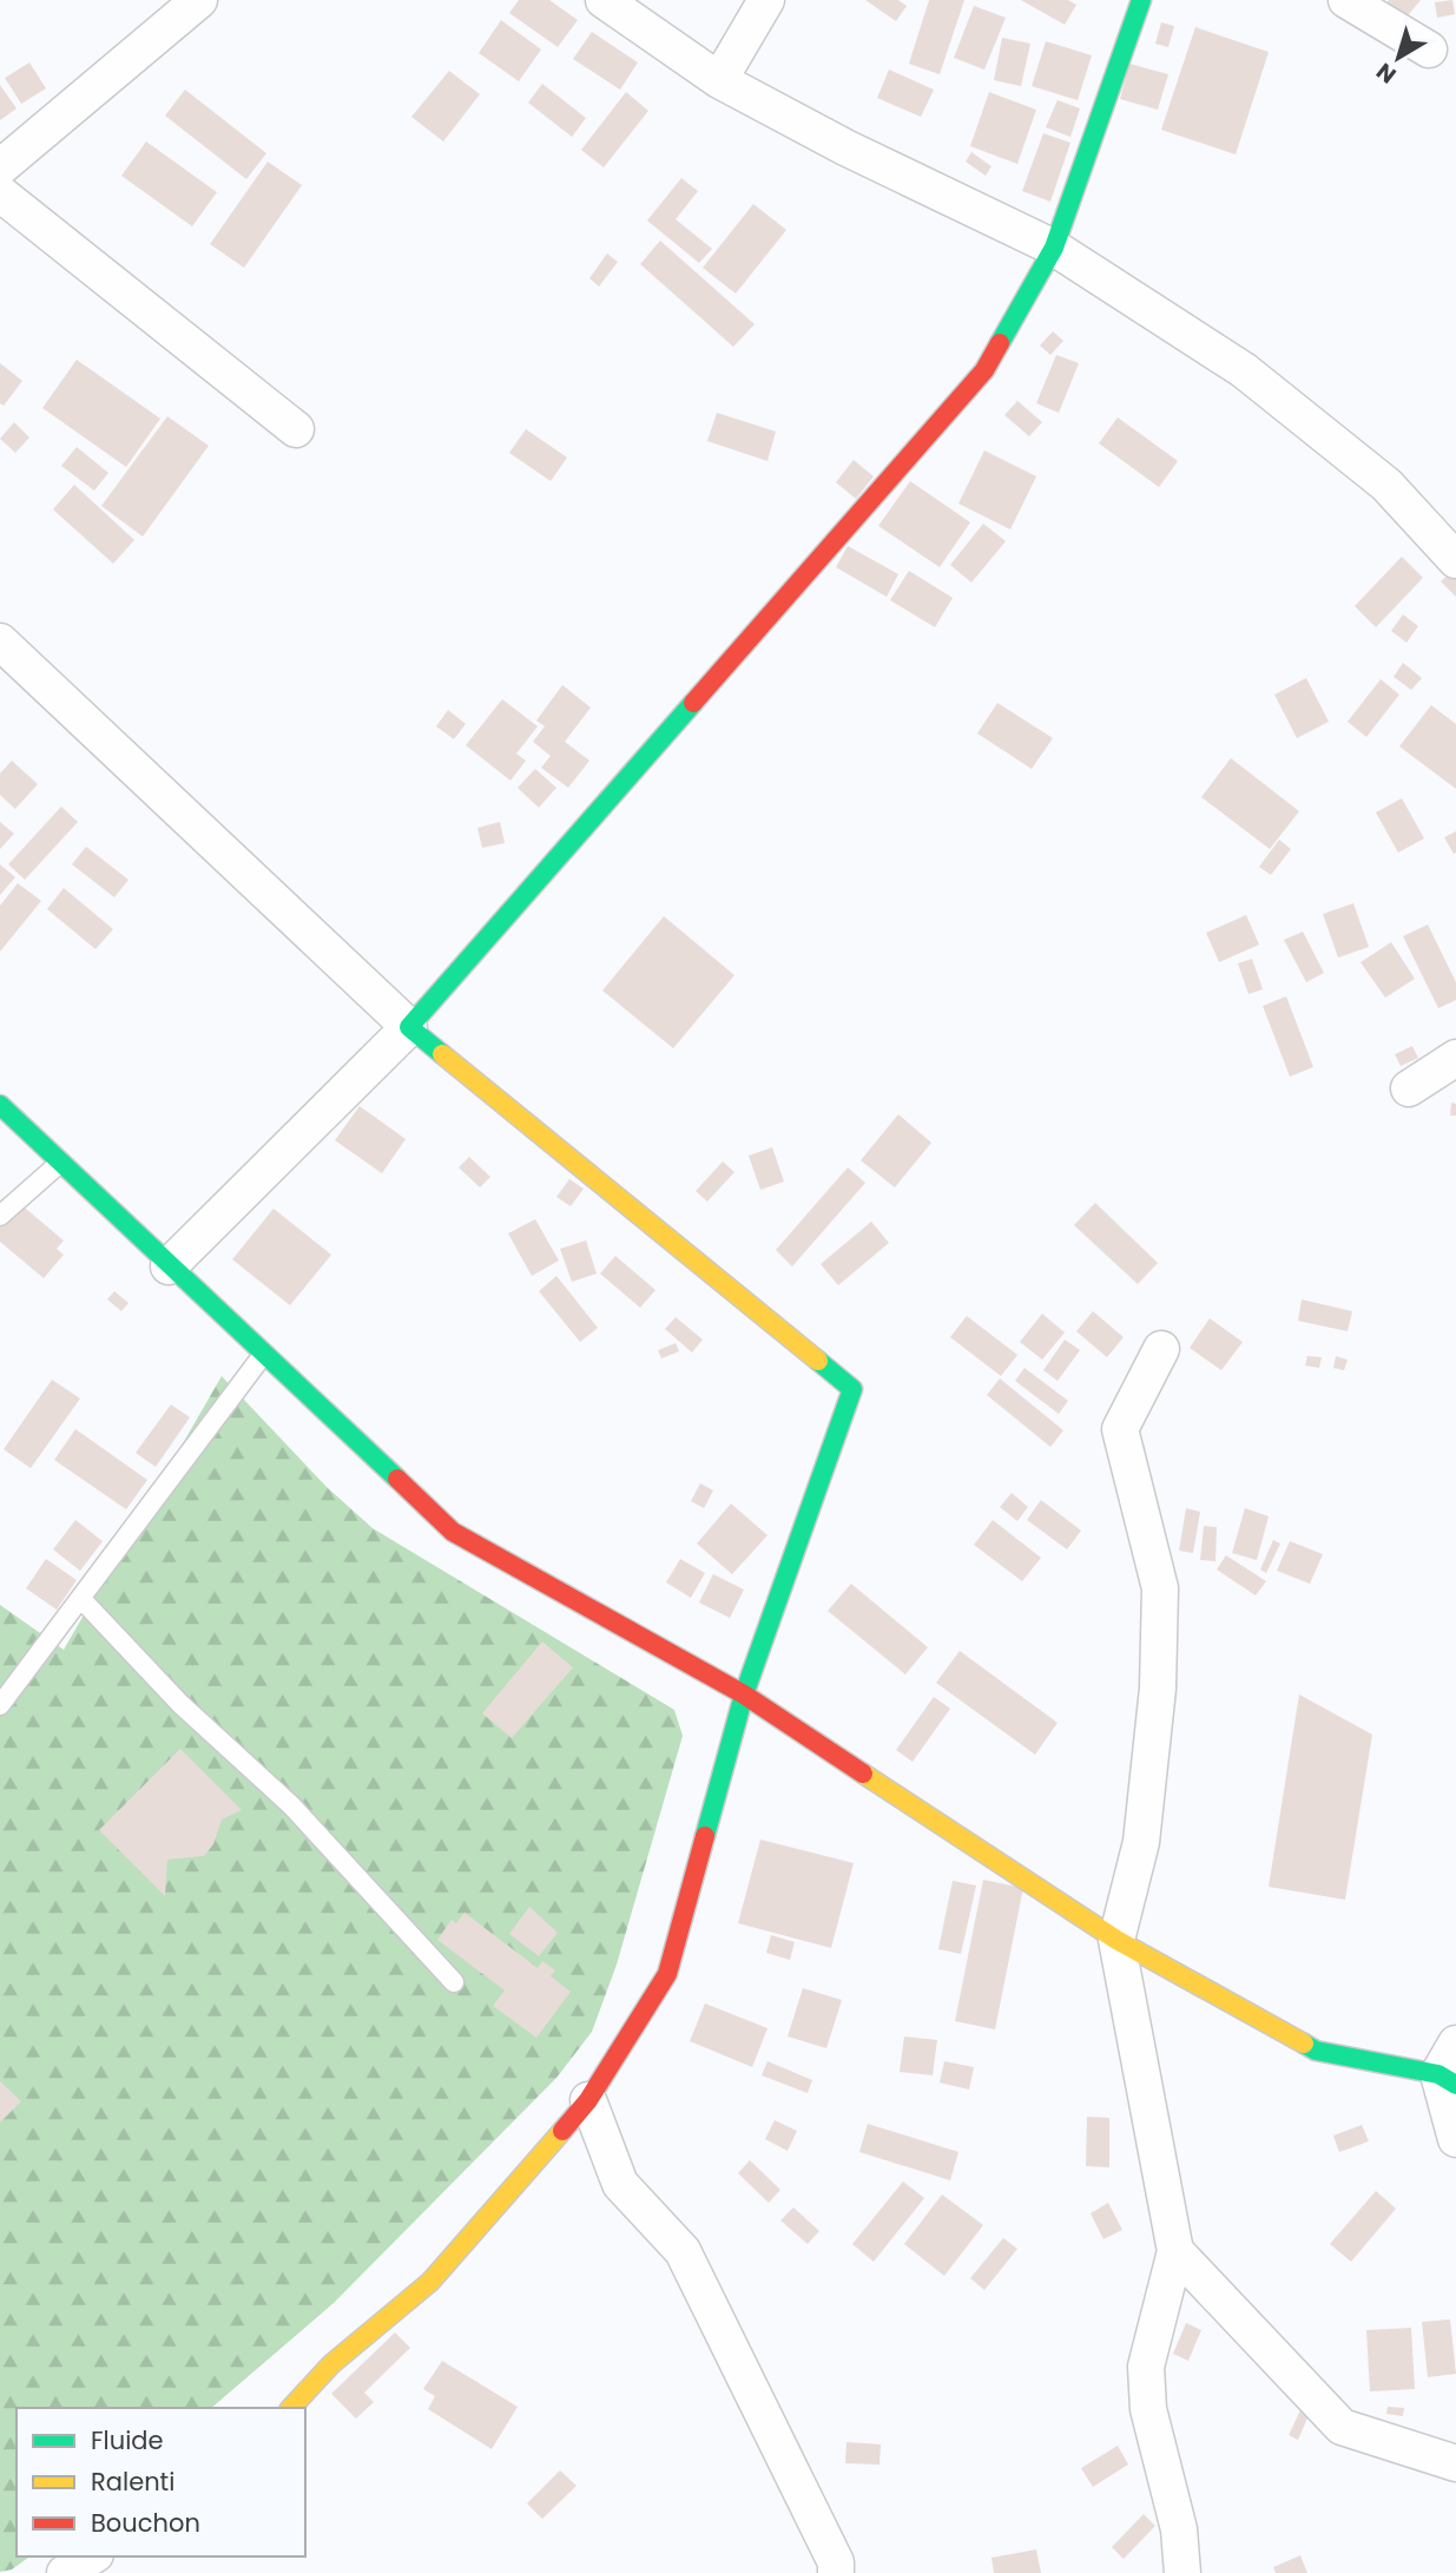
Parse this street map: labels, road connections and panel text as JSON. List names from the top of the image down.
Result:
{
  "legend": ["Fluide", "Ralenti", "Bouchon"],
  "north": "bottom left"
}
